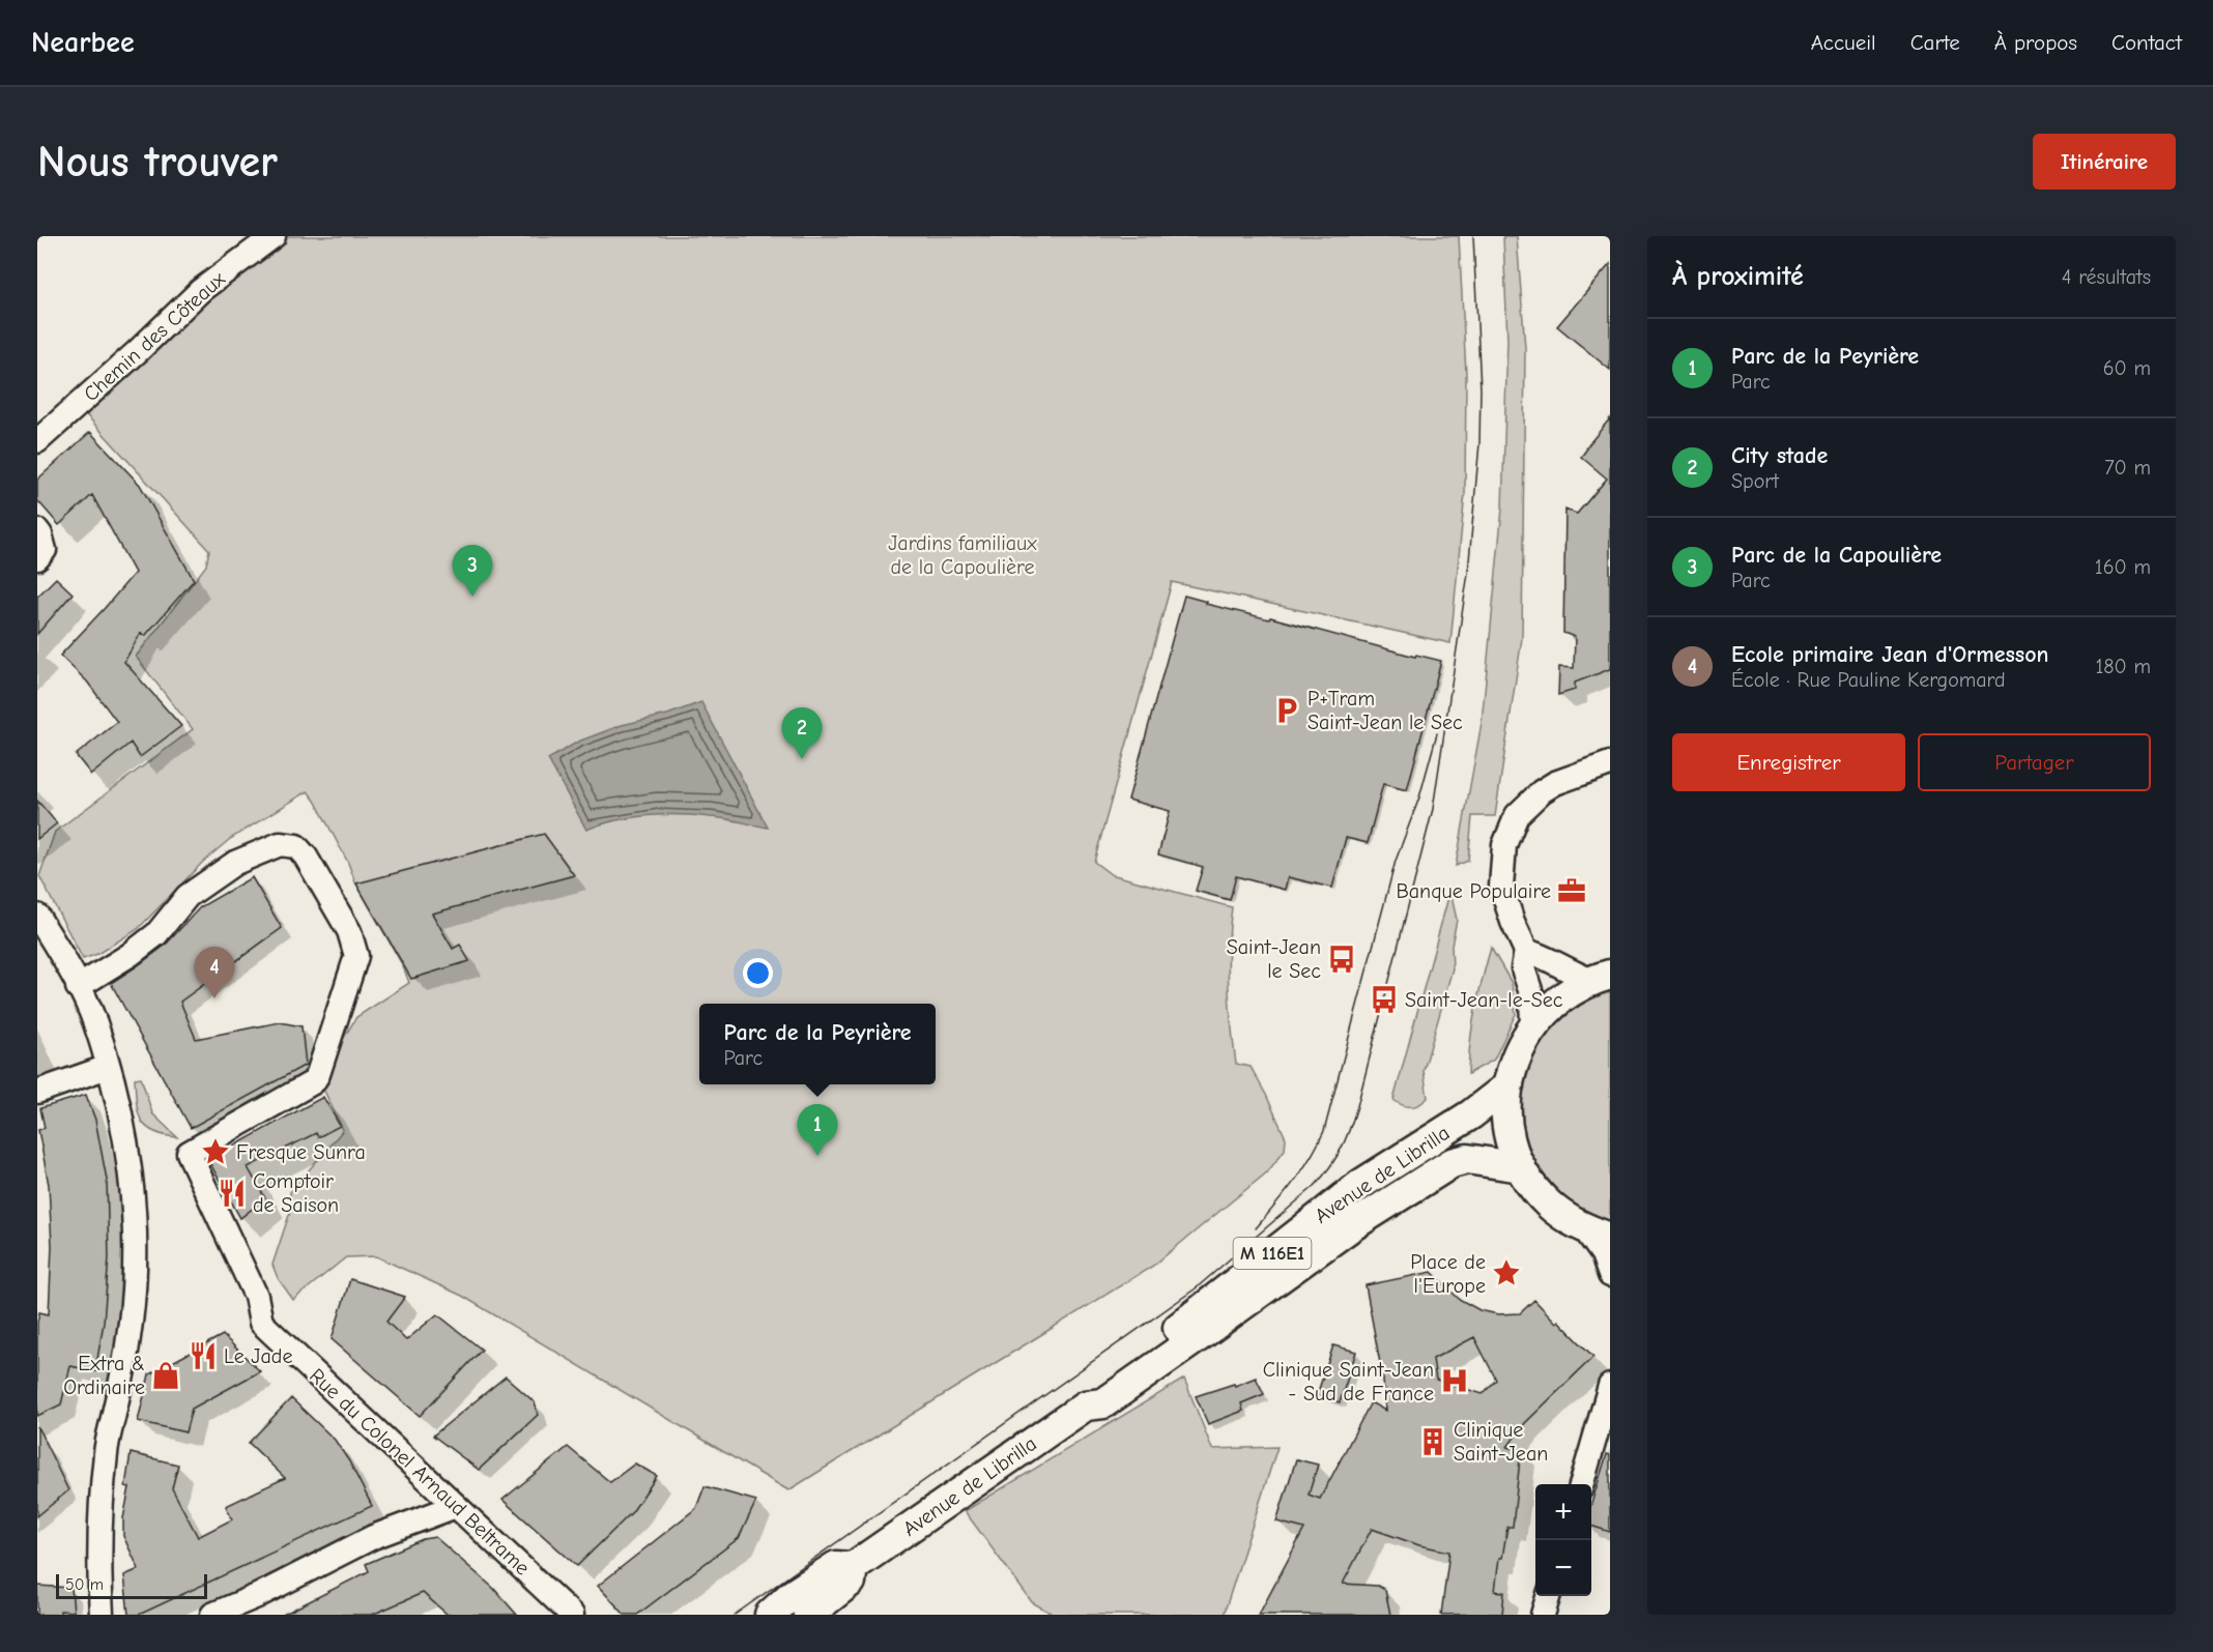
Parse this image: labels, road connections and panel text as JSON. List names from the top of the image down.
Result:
{
  "streets": {
    "main road": ["Avenue de Librilla", "M 116E1"],
    "street": ["Chemin des Côteaux", "Rue du Colonel Arnaud Beltrame"]
  },
  "parks": ["Jardins familiaux de la Capoulière"],
  "places": {
    "parking": ["P+Tram Saint-Jean le Sec"],
    "office": ["Banque Populaire"],
    "bus stop": ["Saint-Jean le Sec", "Saint-Jean-le-Sec"],
    "place": ["Fresque Sunra", "Place de l'Europe"],
    "restaurant": ["Comptoir de Saison", "Le Jade"],
    "shop": ["Extra & Ordinaire"],
    "hospital": ["Clinique Saint-Jean - Sud de France"],
    "building": ["Clinique Saint-Jean"]
  },
  "scale_bar": "50 m",
  "page": {
    "header": "Nearbee",
    "nav": [
      "Accueil",
      "Carte",
      "À propos",
      "Contact"
    ],
    "buttons": [
      "Itinéraire",
      ["Enregistrer", "Partager"]
    ],
    "title": "Nous trouver",
    "heading": ["À proximité", "4 résultats"],
    "list": [
      {
        "mark": "1",
        "name": "Parc de la Peyrière",
        "note": "Parc",
        "value": "60 m"
      },
      {
        "mark": "2",
        "name": "City stade",
        "note": "Sport",
        "value": "70 m"
      },
      {
        "mark": "3",
        "name": "Parc de la Capoulière",
        "note": "Parc",
        "value": "160 m"
      },
      {
        "mark": "4",
        "name": "Ecole primaire Jean d'Ormesson",
        "note": "École · Rue Pauline Kergomard",
        "value": "180 m"
      }
    ],
    "pins": [
      "3",
      "2",
      "4",
      "1"
    ],
    "popup": ["Parc de la Peyrière", "Parc"],
    "map_buttons": ["+", "−"],
    "scale": "50 m"
  }
}
